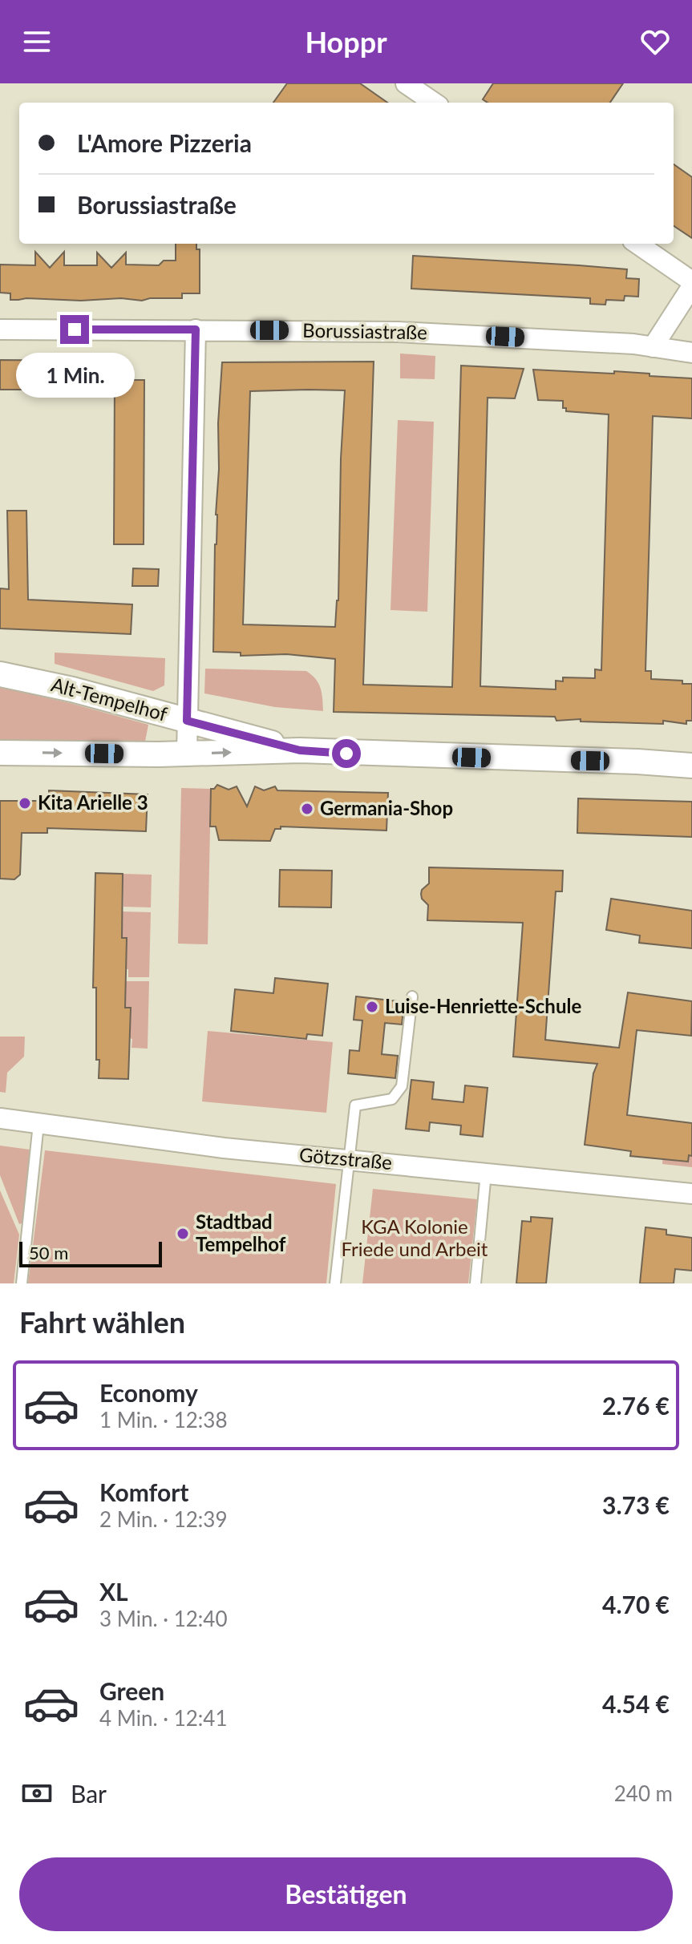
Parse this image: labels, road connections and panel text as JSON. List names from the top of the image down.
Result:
{
  "streets": {
    "street": ["Borussiastraße", "Alt-Tempelhof", "Götzstraße"]
  },
  "parks": ["KGA Kolonie Friede und Arbeit"],
  "places": [
    "Kita Arielle 3",
    "Germania-Shop",
    "Luise-Henriette-Schule",
    "Stadtbad Tempelhof"
  ],
  "scale_bar": "50 m",
  "page": {
    "header": "Hoppr",
    "banner": ["L'Amore Pizzeria", "Borussiastraße"],
    "bubble": "1 Min.",
    "scale": "50 m",
    "heading": "Fahrt wählen",
    "list": [
      {
        "name": "Economy",
        "note": "1 Min. · 12:38",
        "value": "2.76 €"
      },
      {
        "name": "Komfort",
        "note": "2 Min. · 12:39",
        "value": "3.73 €"
      },
      {
        "name": "XL",
        "note": "3 Min. · 12:40",
        "value": "4.70 €"
      },
      {
        "name": "Green",
        "note": "4 Min. · 12:41",
        "value": "4.54 €"
      }
    ],
    "pay": ["Bar", "240 m"],
    "buttons": "Bestätigen"
  }
}
